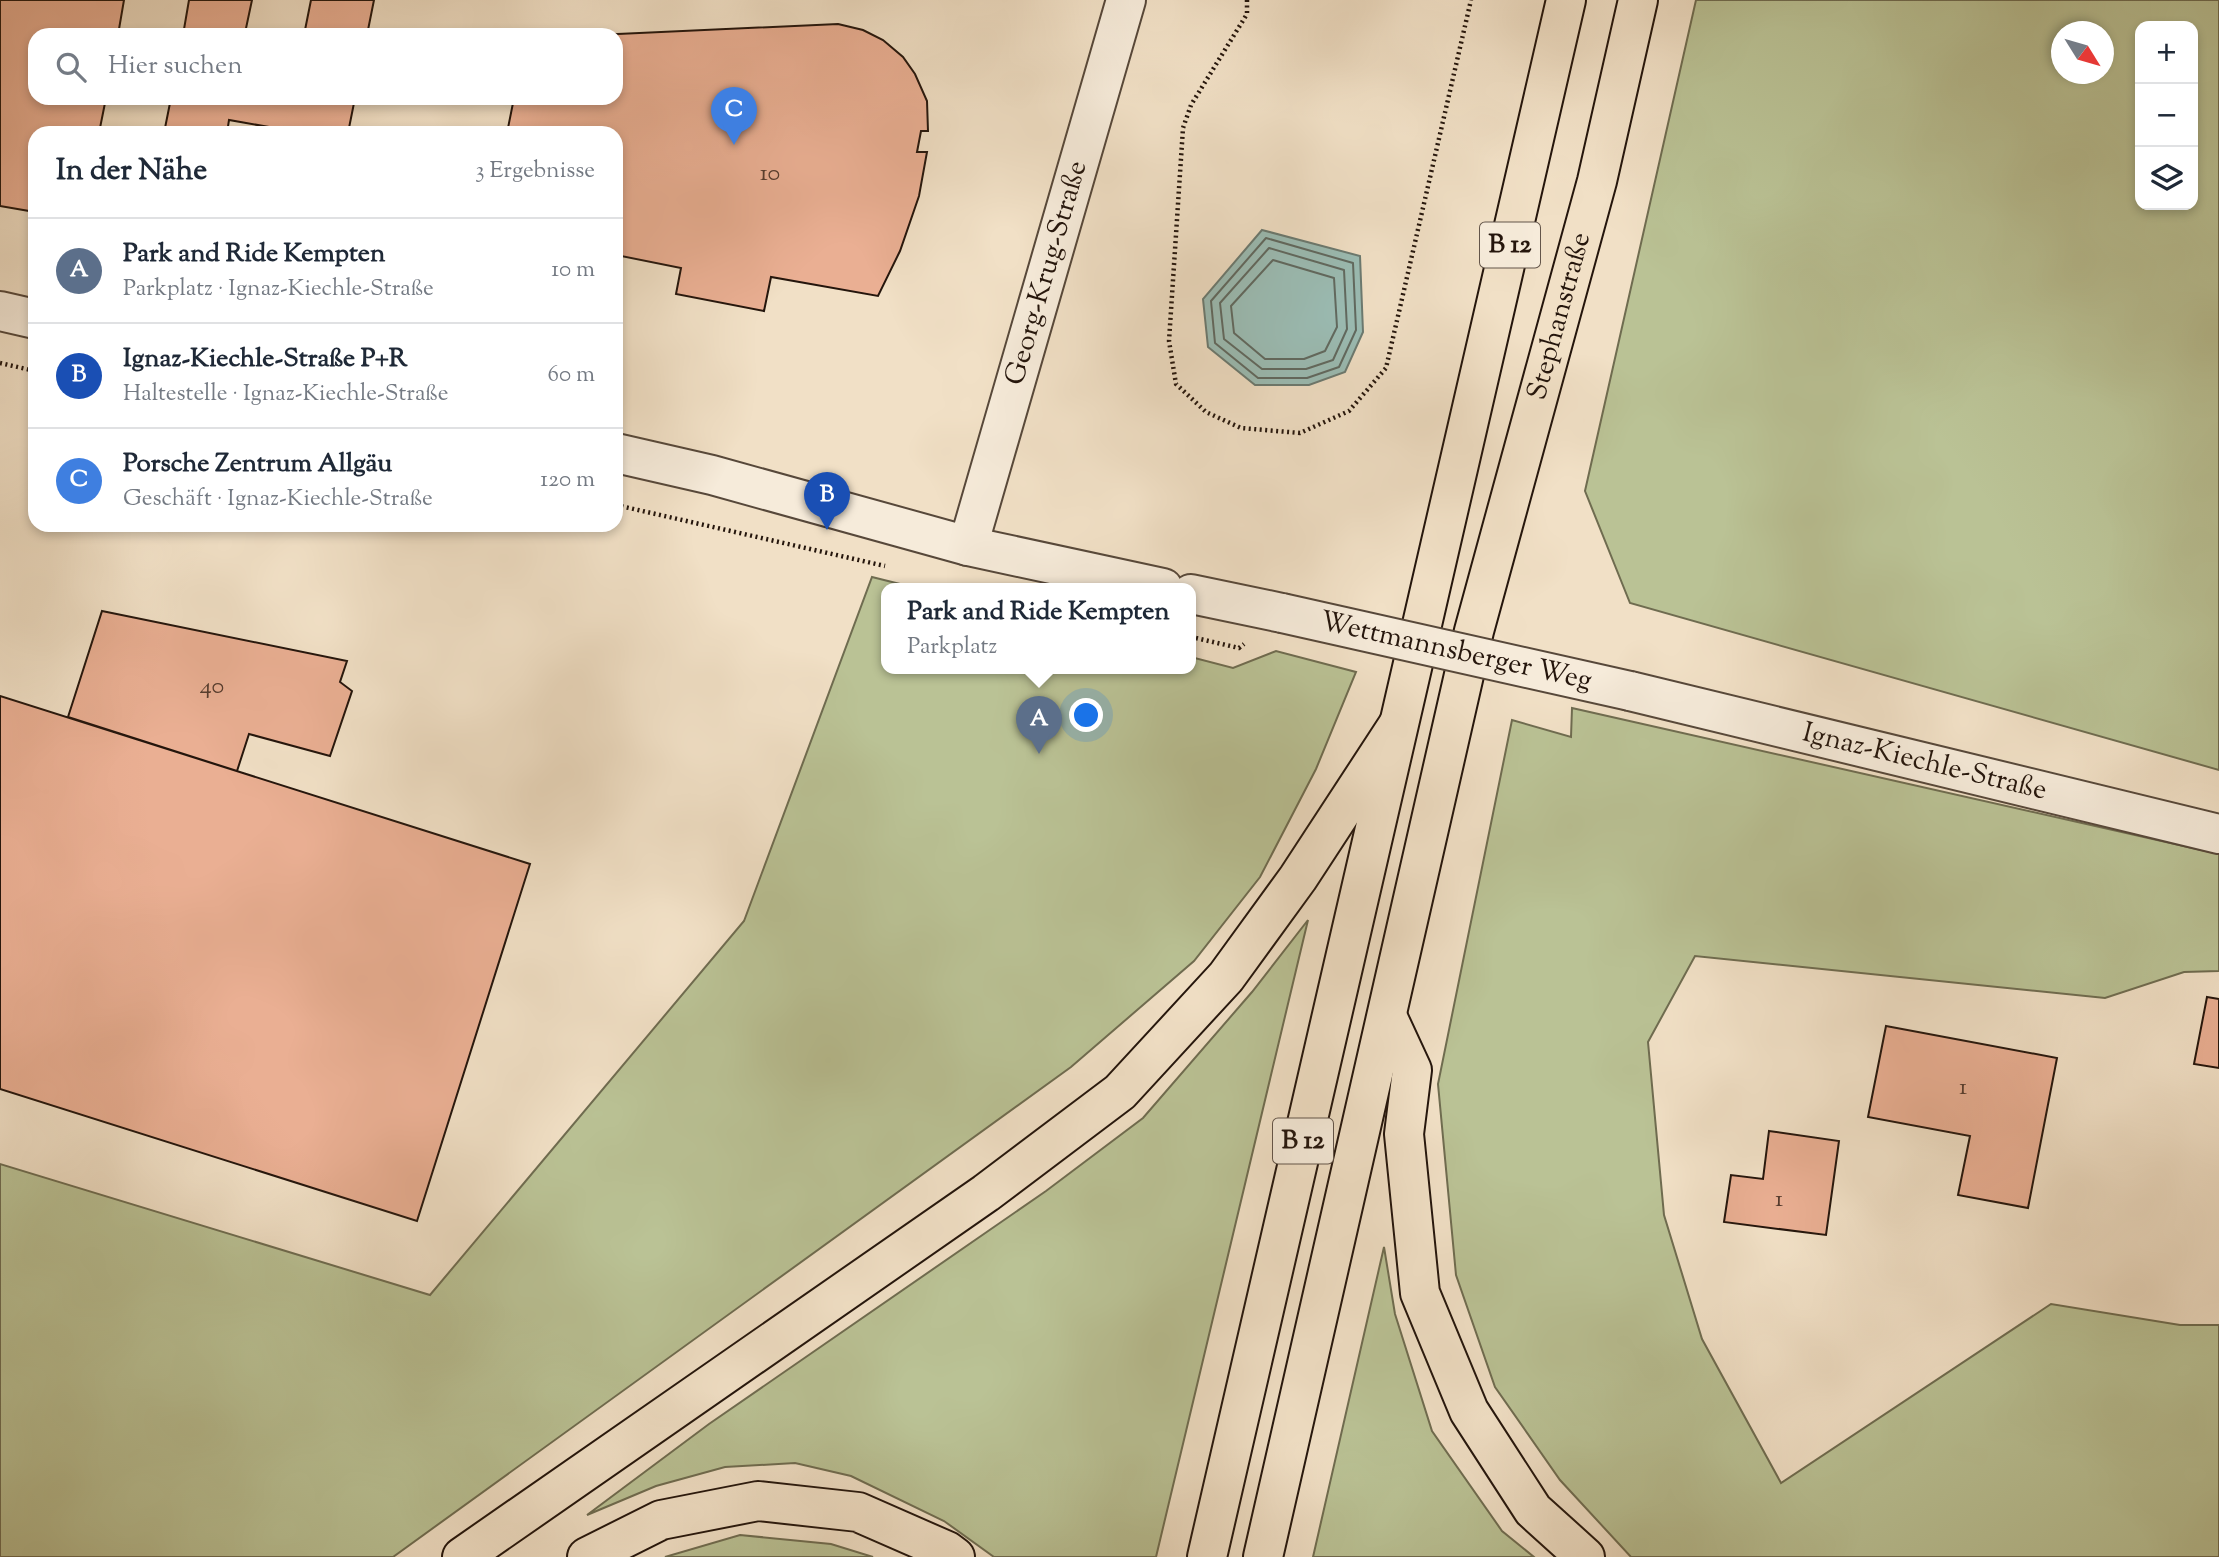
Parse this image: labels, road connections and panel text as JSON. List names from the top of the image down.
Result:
{
  "streets": {
    "main road": ["B 12", "Stephanstraße"],
    "street": ["Georg-Krug-Straße", "Wettmannsberger Weg", "Ignaz-Kiechle-Straße"]
  },
  "crossings": [
    ["B 12", "Stephanstraße"],
    ["Wettmannsberger Weg", "Ignaz-Kiechle-Straße"]
  ],
  "house_numbers": [
    "10",
    "40",
    "1",
    "1"
  ],
  "north": "bottom right",
  "page": {
    "map_buttons": ["+", "−"],
    "search": "Hier suchen",
    "pins": ["C", "B", "A"],
    "heading": ["In der Nähe", "3 Ergebnisse"],
    "list": [
      {
        "mark": "A",
        "name": "Park and Ride Kempten",
        "note": "Parkplatz · Ignaz-Kiechle-Straße",
        "value": "10 m"
      },
      {
        "mark": "B",
        "name": "Ignaz-Kiechle-Straße P+R",
        "note": "Haltestelle · Ignaz-Kiechle-Straße",
        "value": "60 m"
      },
      {
        "mark": "C",
        "name": "Porsche Zentrum Allgäu",
        "note": "Geschäft · Ignaz-Kiechle-Straße",
        "value": "120 m"
      }
    ],
    "popup": ["Park and Ride Kempten", "Parkplatz"]
  }
}
